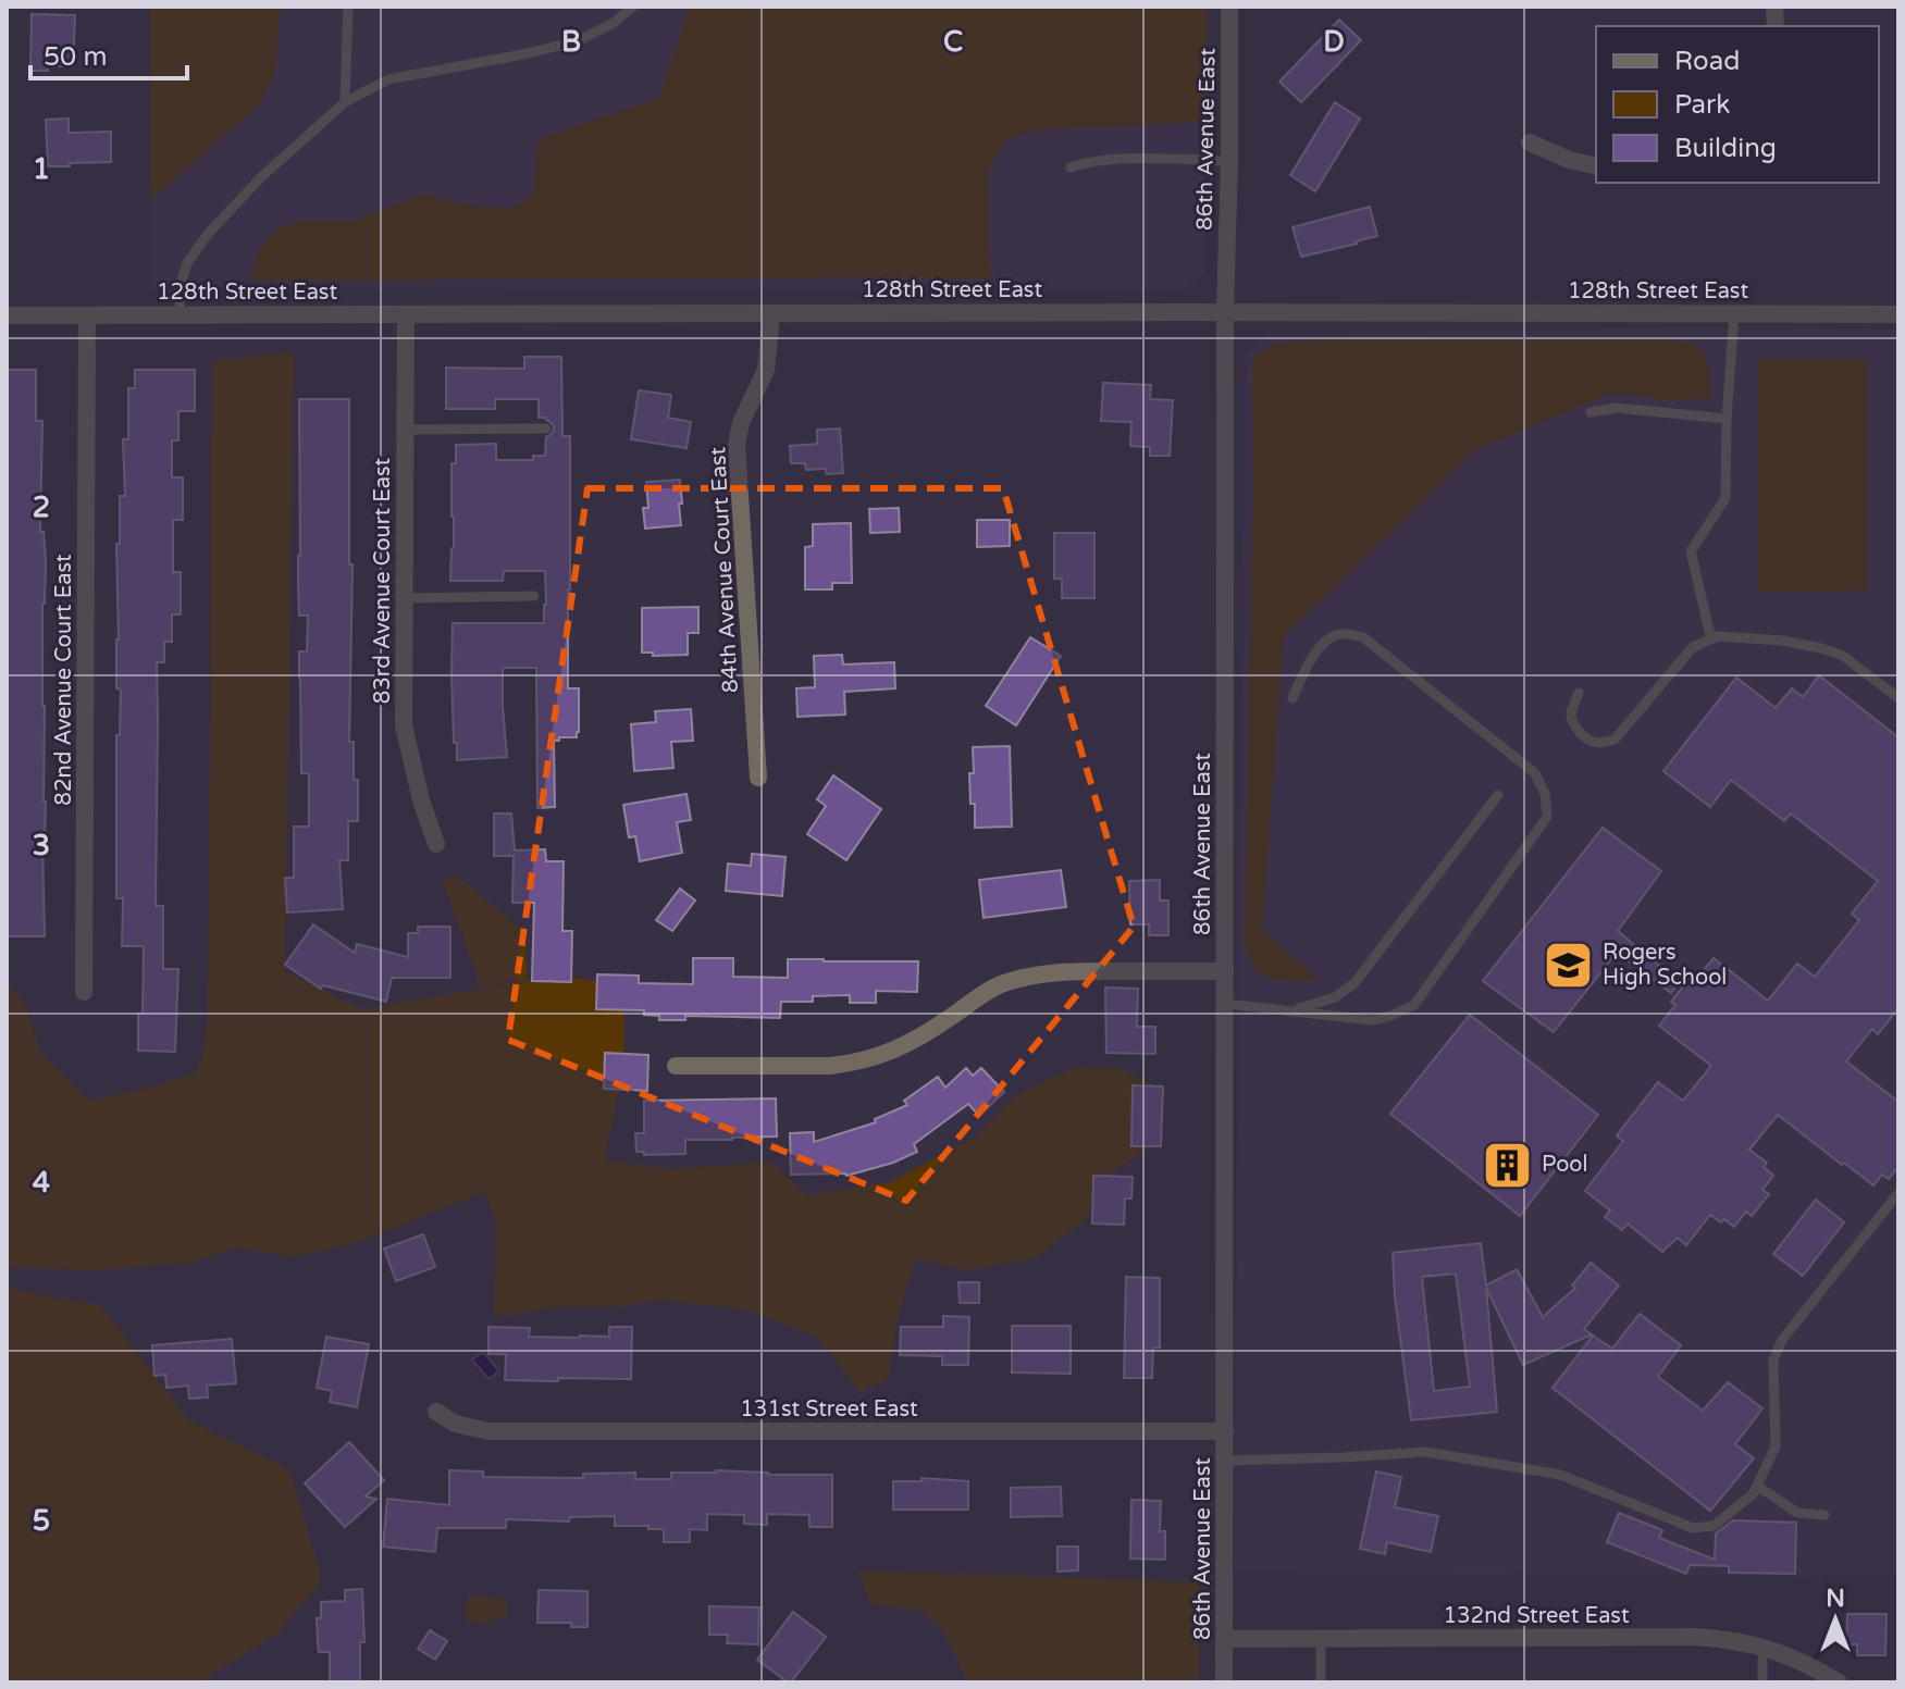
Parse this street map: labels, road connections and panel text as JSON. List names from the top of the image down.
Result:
{
  "streets": {
    "street": [
      "86th Avenue East",
      "128th Street East",
      "84th Avenue Court East",
      "83rd Avenue Court East",
      "82nd Avenue Court East",
      "131st Street East",
      "132nd Street East"
    ]
  },
  "crossings": [
    ["86th Avenue East", "128th Street East"],
    ["86th Avenue East", "131st Street East"],
    ["86th Avenue East", "132nd Street East"],
    ["128th Street East", "84th Avenue Court East"],
    ["128th Street East", "83rd Avenue Court East"],
    ["128th Street East", "82nd Avenue Court East"]
  ],
  "places": {
    "school or university": ["Rogers High School"],
    "building": ["Pool"]
  },
  "legend": ["Road", "Park", "Building"],
  "scale_bar": "50 m",
  "north": "top",
  "grid": {
    "columns": ["B", "C", "D"],
    "rows": [
      "1",
      "2",
      "3",
      "4",
      "5"
    ]
  }
}
